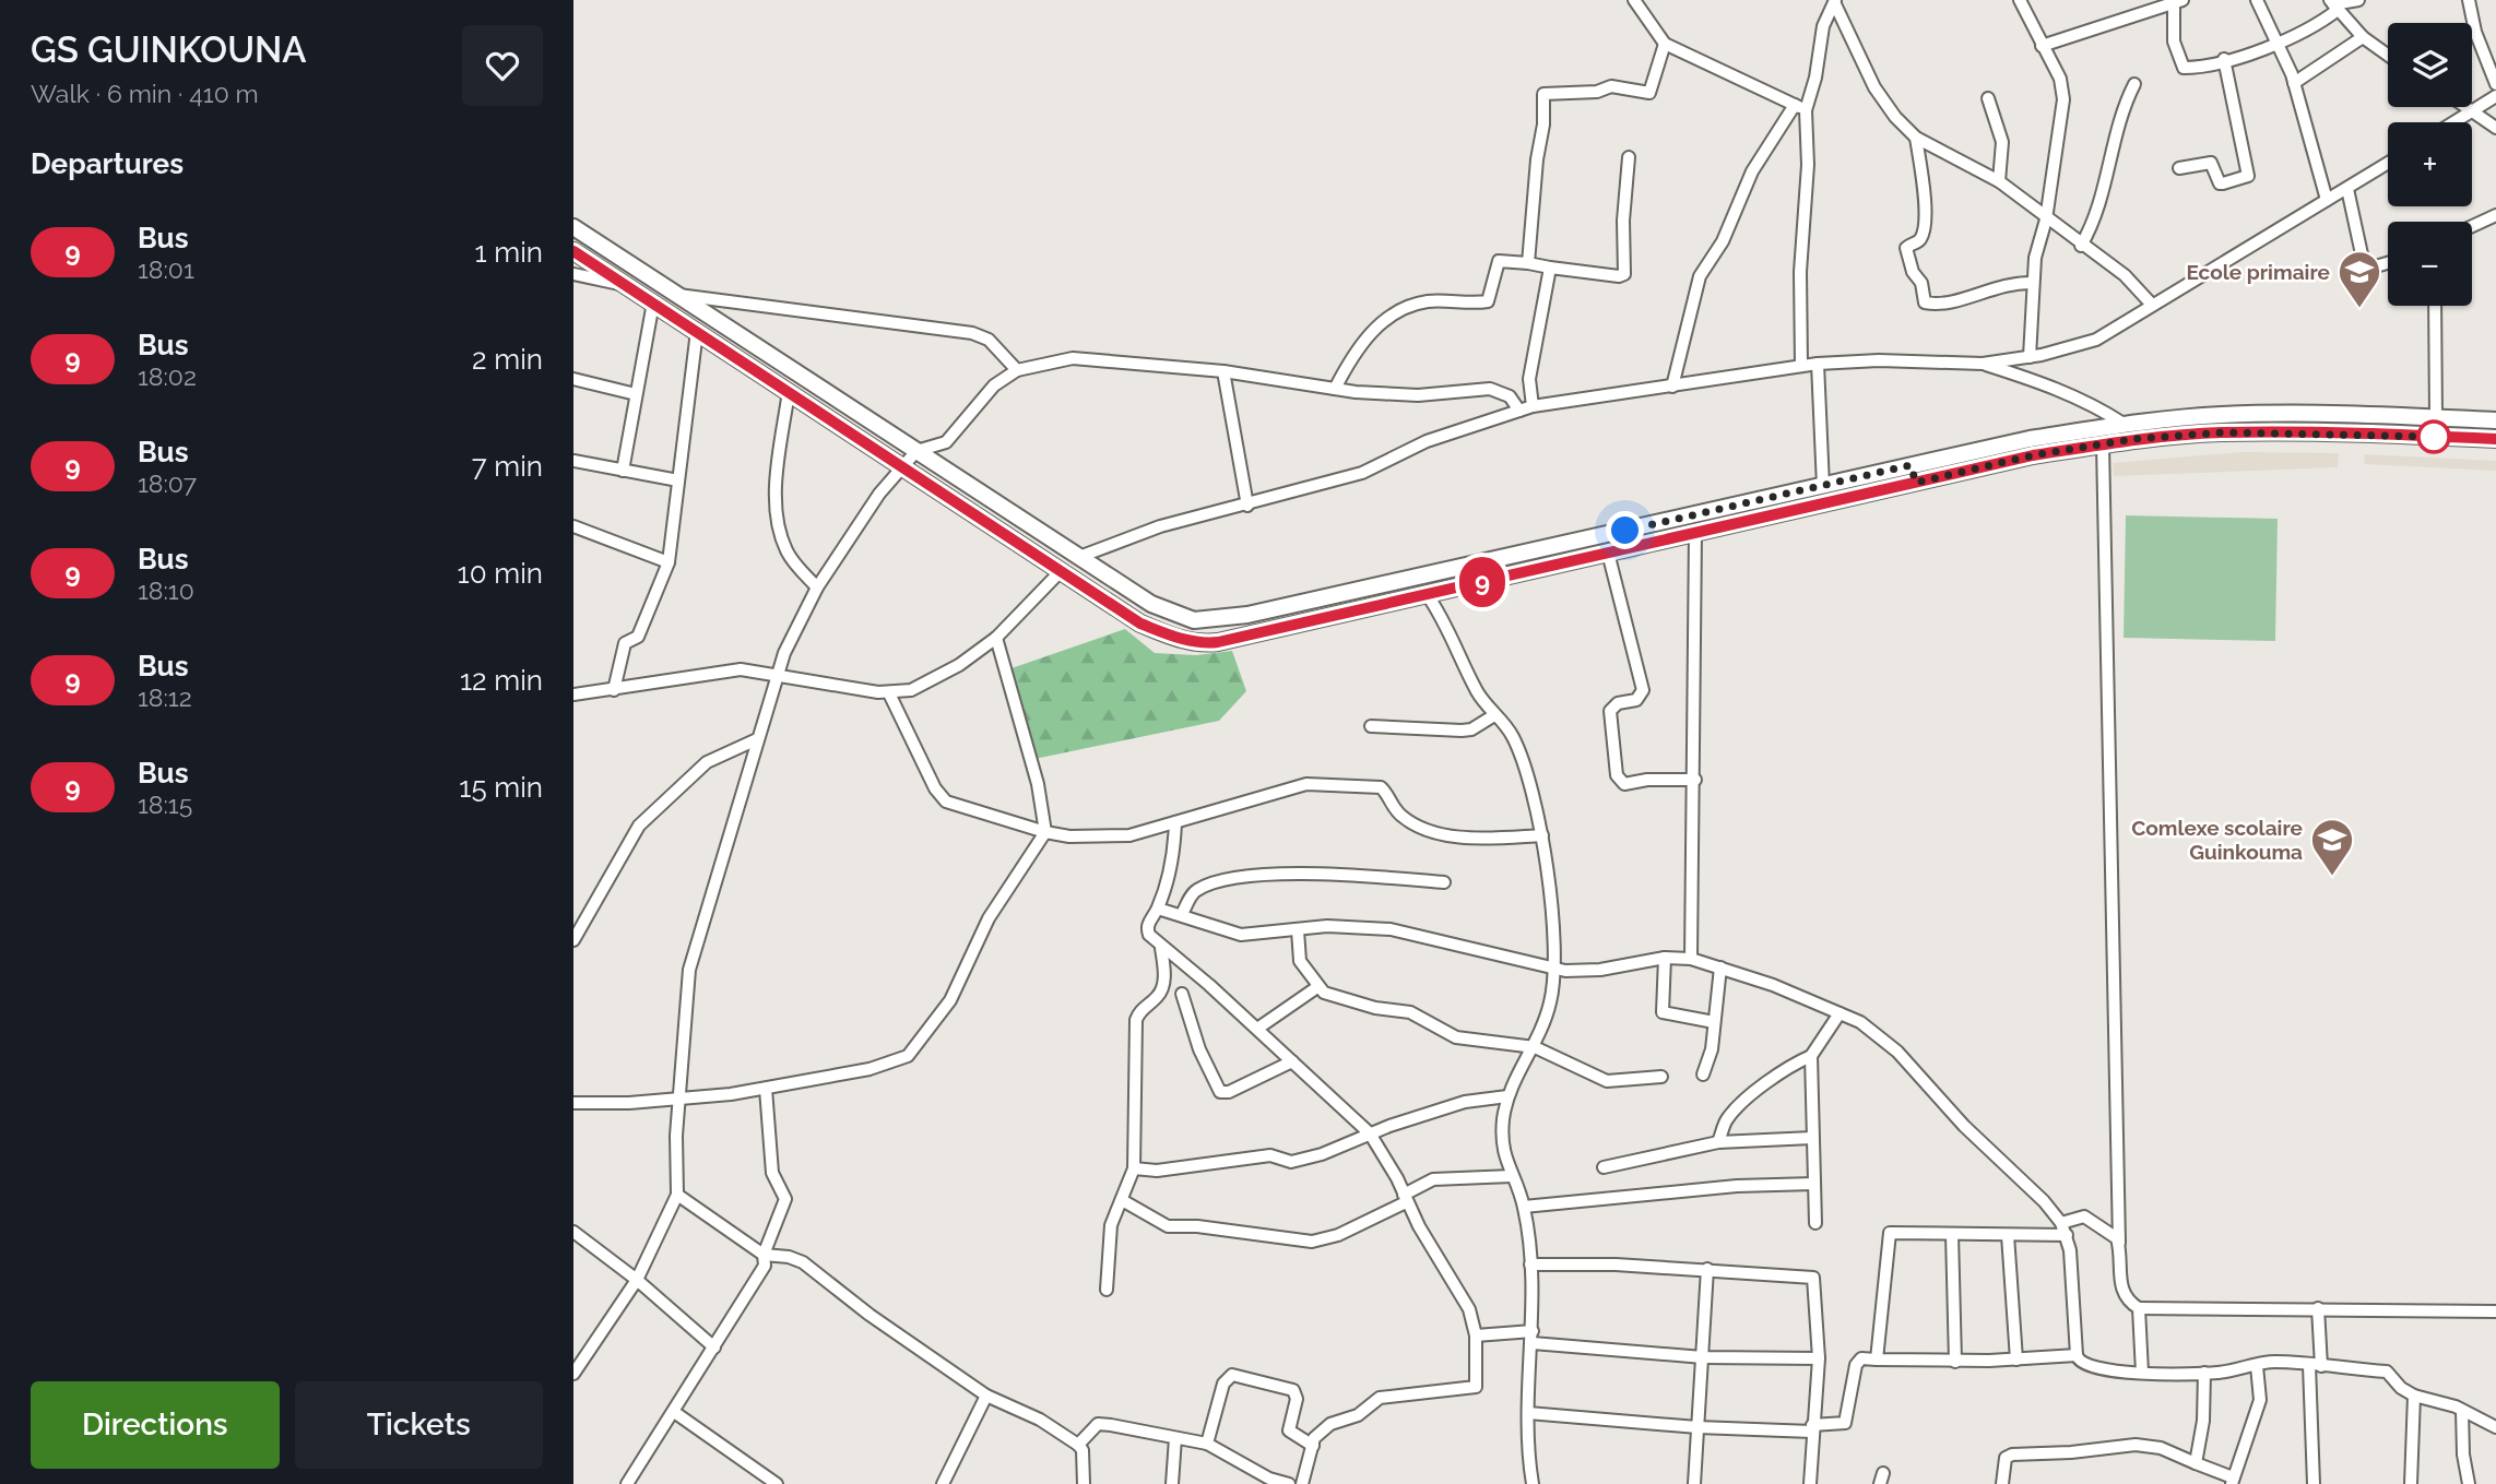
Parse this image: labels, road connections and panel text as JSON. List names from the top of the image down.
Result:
{
  "places": {
    "school or university": ["Ecole primaire", "Comlexe scolaire Guinkouma"]
  },
  "lines": ["bus line 9"],
  "page": {
    "heading": [
      ["GS GUINKOUNA", "Walk · 6 min · 410 m"],
      "Departures"
    ],
    "on_map": "9",
    "map_buttons": ["+", "−"],
    "list": [
      {
        "mark": "9",
        "name": "Bus",
        "note": "18:01",
        "value": "1 min"
      },
      {
        "mark": "9",
        "name": "Bus",
        "note": "18:02",
        "value": "2 min"
      },
      {
        "mark": "9",
        "name": "Bus",
        "note": "18:07",
        "value": "7 min"
      },
      {
        "mark": "9",
        "name": "Bus",
        "note": "18:10",
        "value": "10 min"
      },
      {
        "mark": "9",
        "name": "Bus",
        "note": "18:12",
        "value": "12 min"
      },
      {
        "mark": "9",
        "name": "Bus",
        "note": "18:15",
        "value": "15 min"
      }
    ],
    "buttons": ["Directions", "Tickets"]
  }
}
